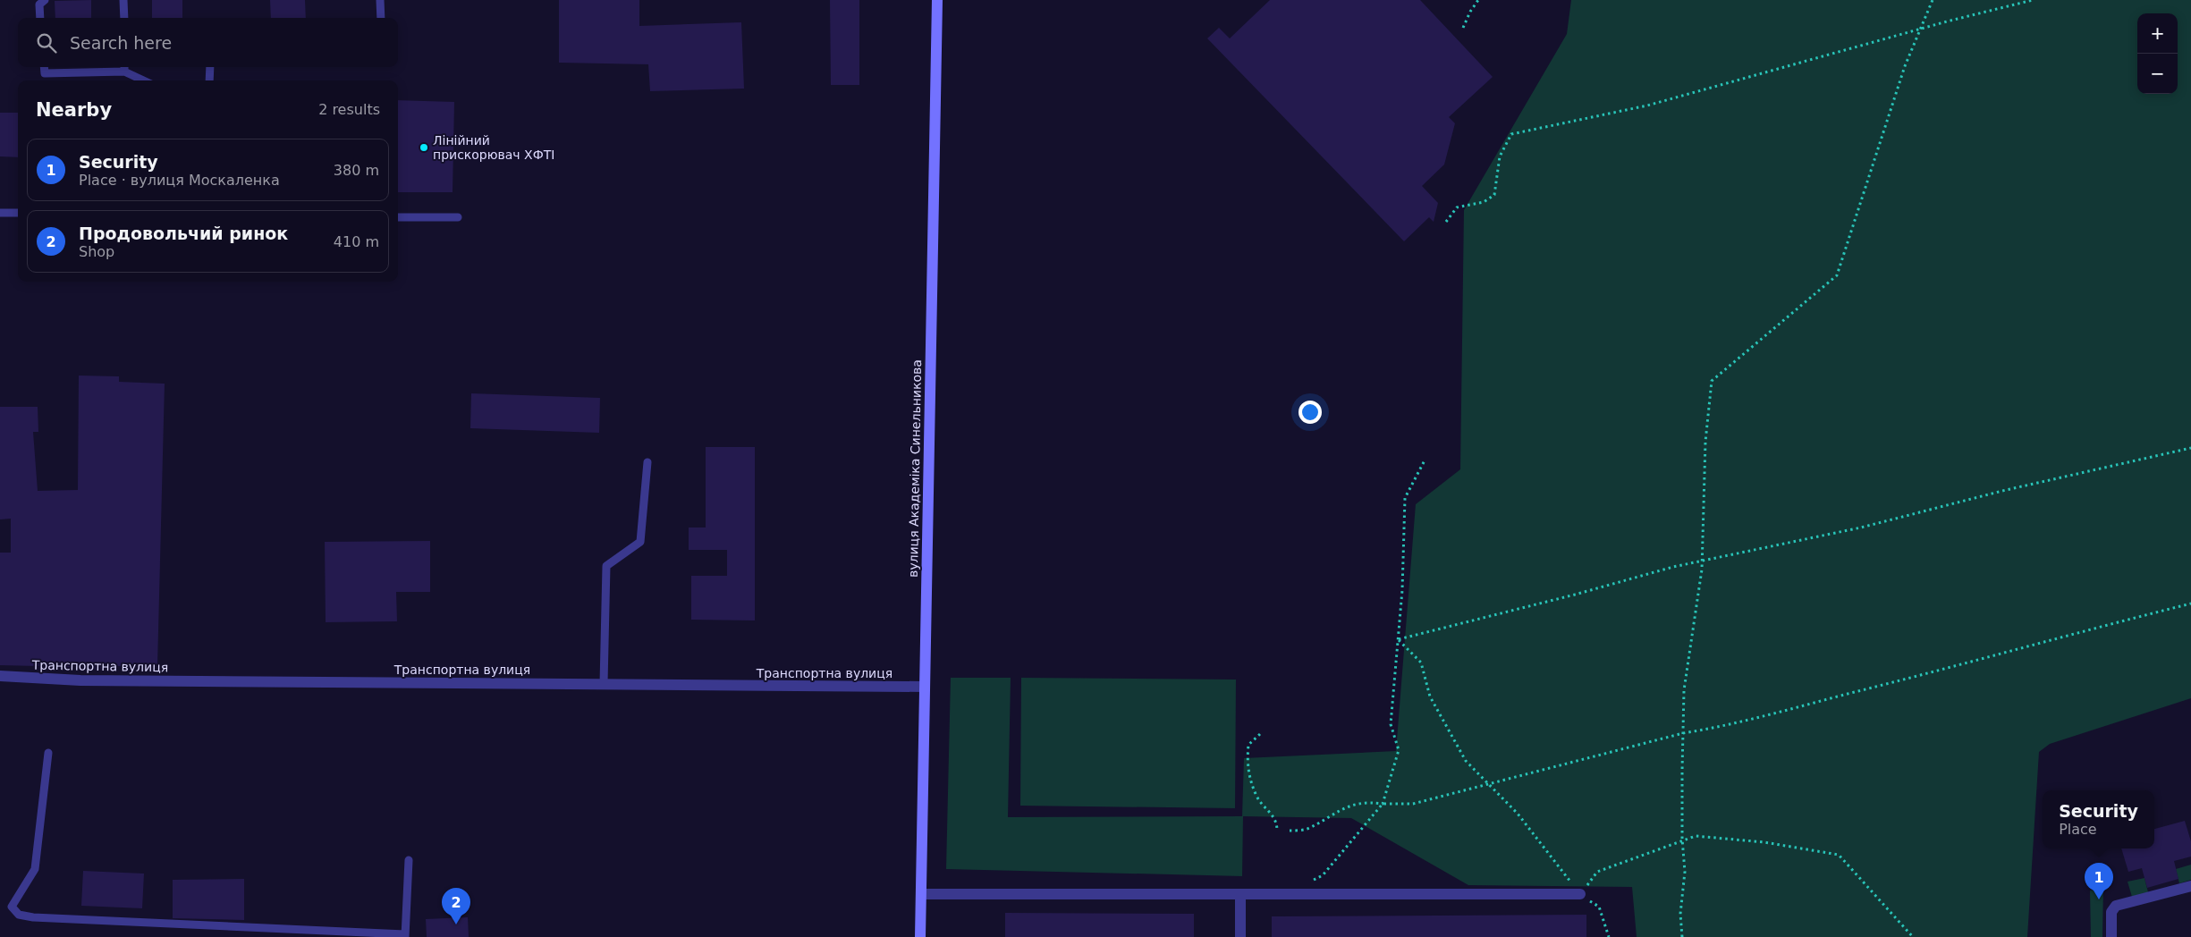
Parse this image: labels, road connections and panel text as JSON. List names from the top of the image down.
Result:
{
  "streets": {
    "street": ["вулиця Академіка Синельникова", "Транспортна вулиця"]
  },
  "crossings": [
    ["вулиця Академіка Синельникова", "Транспортна вулиця"]
  ],
  "places": ["Лінійний прискорювач ХФТІ"],
  "page": {
    "map_buttons": ["+", "−"],
    "search": "Search here",
    "heading": ["Nearby", "2 results"],
    "list": [
      {
        "mark": "1",
        "name": "Security",
        "note": "Place · вулиця Москаленка",
        "value": "380 m"
      },
      {
        "mark": "2",
        "name": "Продовольчий ринок",
        "note": "Shop",
        "value": "410 m"
      }
    ],
    "popup": ["Security", "Place"],
    "pins": ["1", "2"]
  }
}
